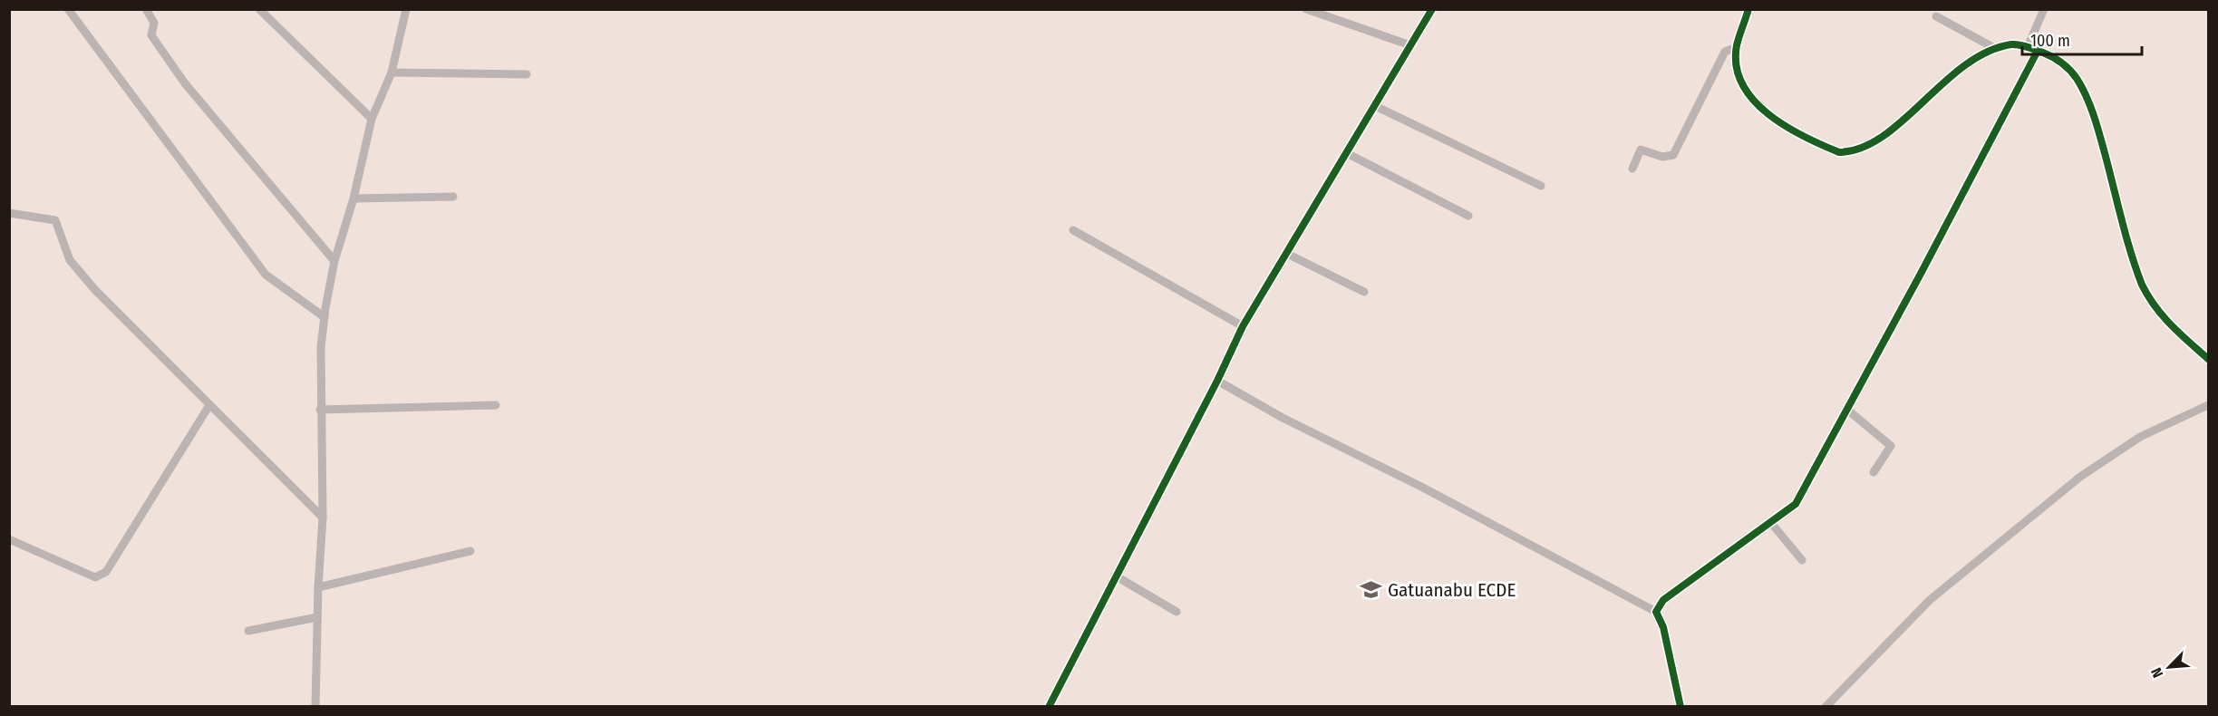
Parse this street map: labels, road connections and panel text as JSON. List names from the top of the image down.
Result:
{
  "places": {
    "school or university": ["Gatuanabu ECDE"]
  },
  "scale_bar": "100 m",
  "north": "bottom left"
}
